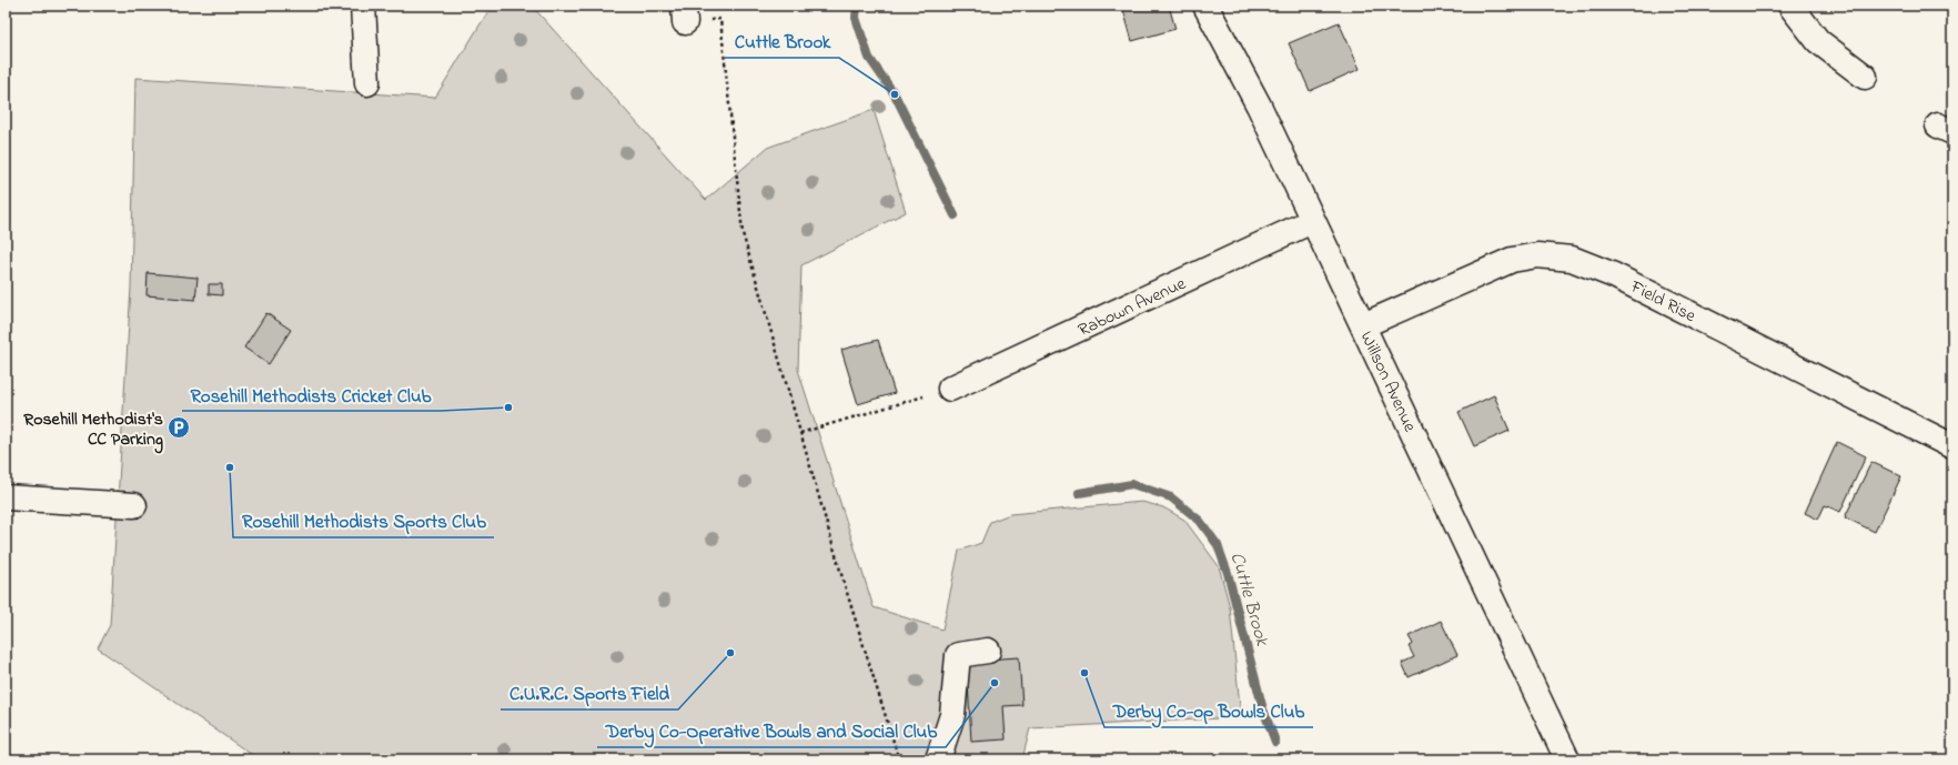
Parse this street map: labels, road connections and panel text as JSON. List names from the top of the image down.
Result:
{
  "streets": {
    "street": ["Field Rise", "Rabown Avenue", "Willson Avenue"]
  },
  "crossings": [
    ["Field Rise", "Willson Avenue"],
    ["Rabown Avenue", "Willson Avenue"]
  ],
  "water": ["Cuttle Brook"],
  "places": {
    "other": [
      "Cuttle Brook",
      "Rosehill Methodists Cricket Club",
      "Rosehill Methodists Sports Club",
      "C.U.R.C. Sports Field",
      "Derby Co-op Bowls Club",
      "Derby Co-Operative Bowls and Social Club"
    ],
    "parking": ["Rosehill Methodist's CC Parking"]
  }
}
